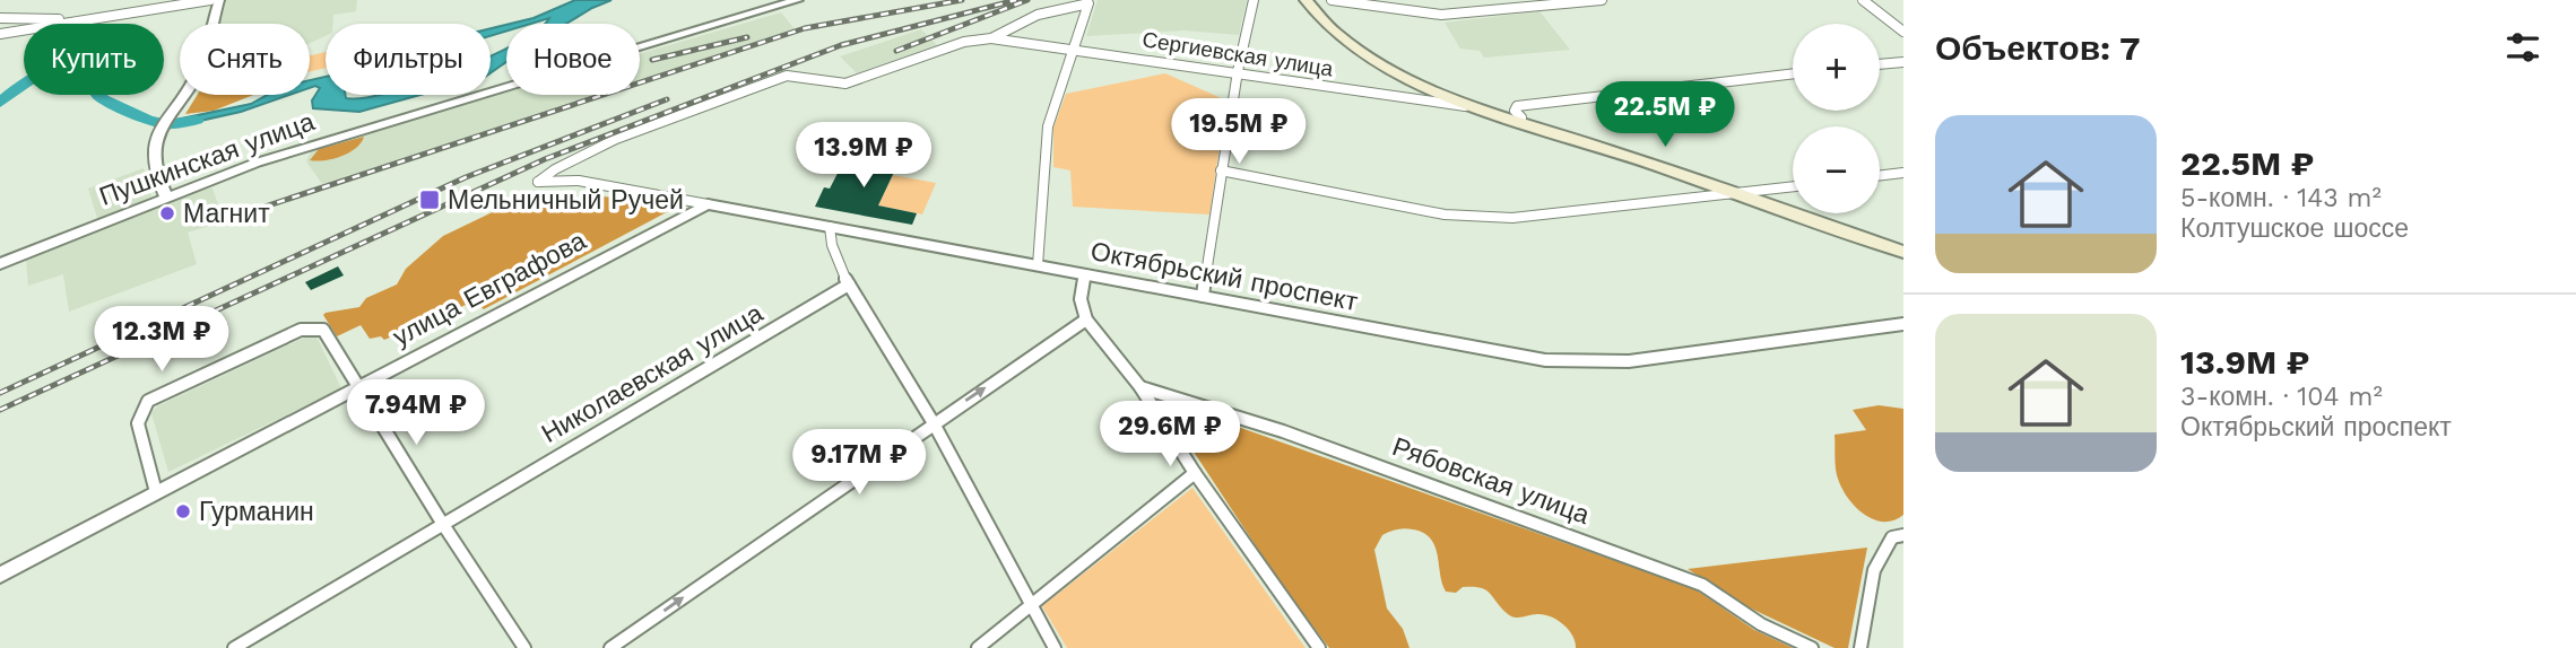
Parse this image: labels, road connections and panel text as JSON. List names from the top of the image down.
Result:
{
  "streets": {
    "street": [
      "Сергиевская улица",
      "Пушкинская улица",
      "Октябрьский проспект",
      "улица Евграфова",
      "Николаевская улица",
      "Рябовская улица"
    ]
  },
  "crossings": [
    ["Сергиевская улица", "Октябрьский проспект"],
    ["Октябрьский проспект", "улица Евграфова"]
  ],
  "places": {
    "transit": ["Мельничный Ручей"],
    "other": ["Магнит", "Гурманин"]
  },
  "page": {
    "heading": "Объектов: 7",
    "map_buttons": ["+", "−"],
    "chip": [
      "Купить",
      "Снять",
      "Фильтры",
      "Новое"
    ],
    "price": [
      "22.5M ₽",
      "19.5M ₽",
      "13.9M ₽",
      "12.3M ₽",
      "7.94M ₽",
      "29.6M ₽",
      "9.17M ₽"
    ],
    "list": [
      {
        "name": "22.5M ₽",
        "note": "5-комн. · 143 m² · Колтушское шоссе"
      },
      {
        "name": "13.9M ₽",
        "note": "3-комн. · 104 m² · Октябрьский проспект"
      }
    ]
  }
}
